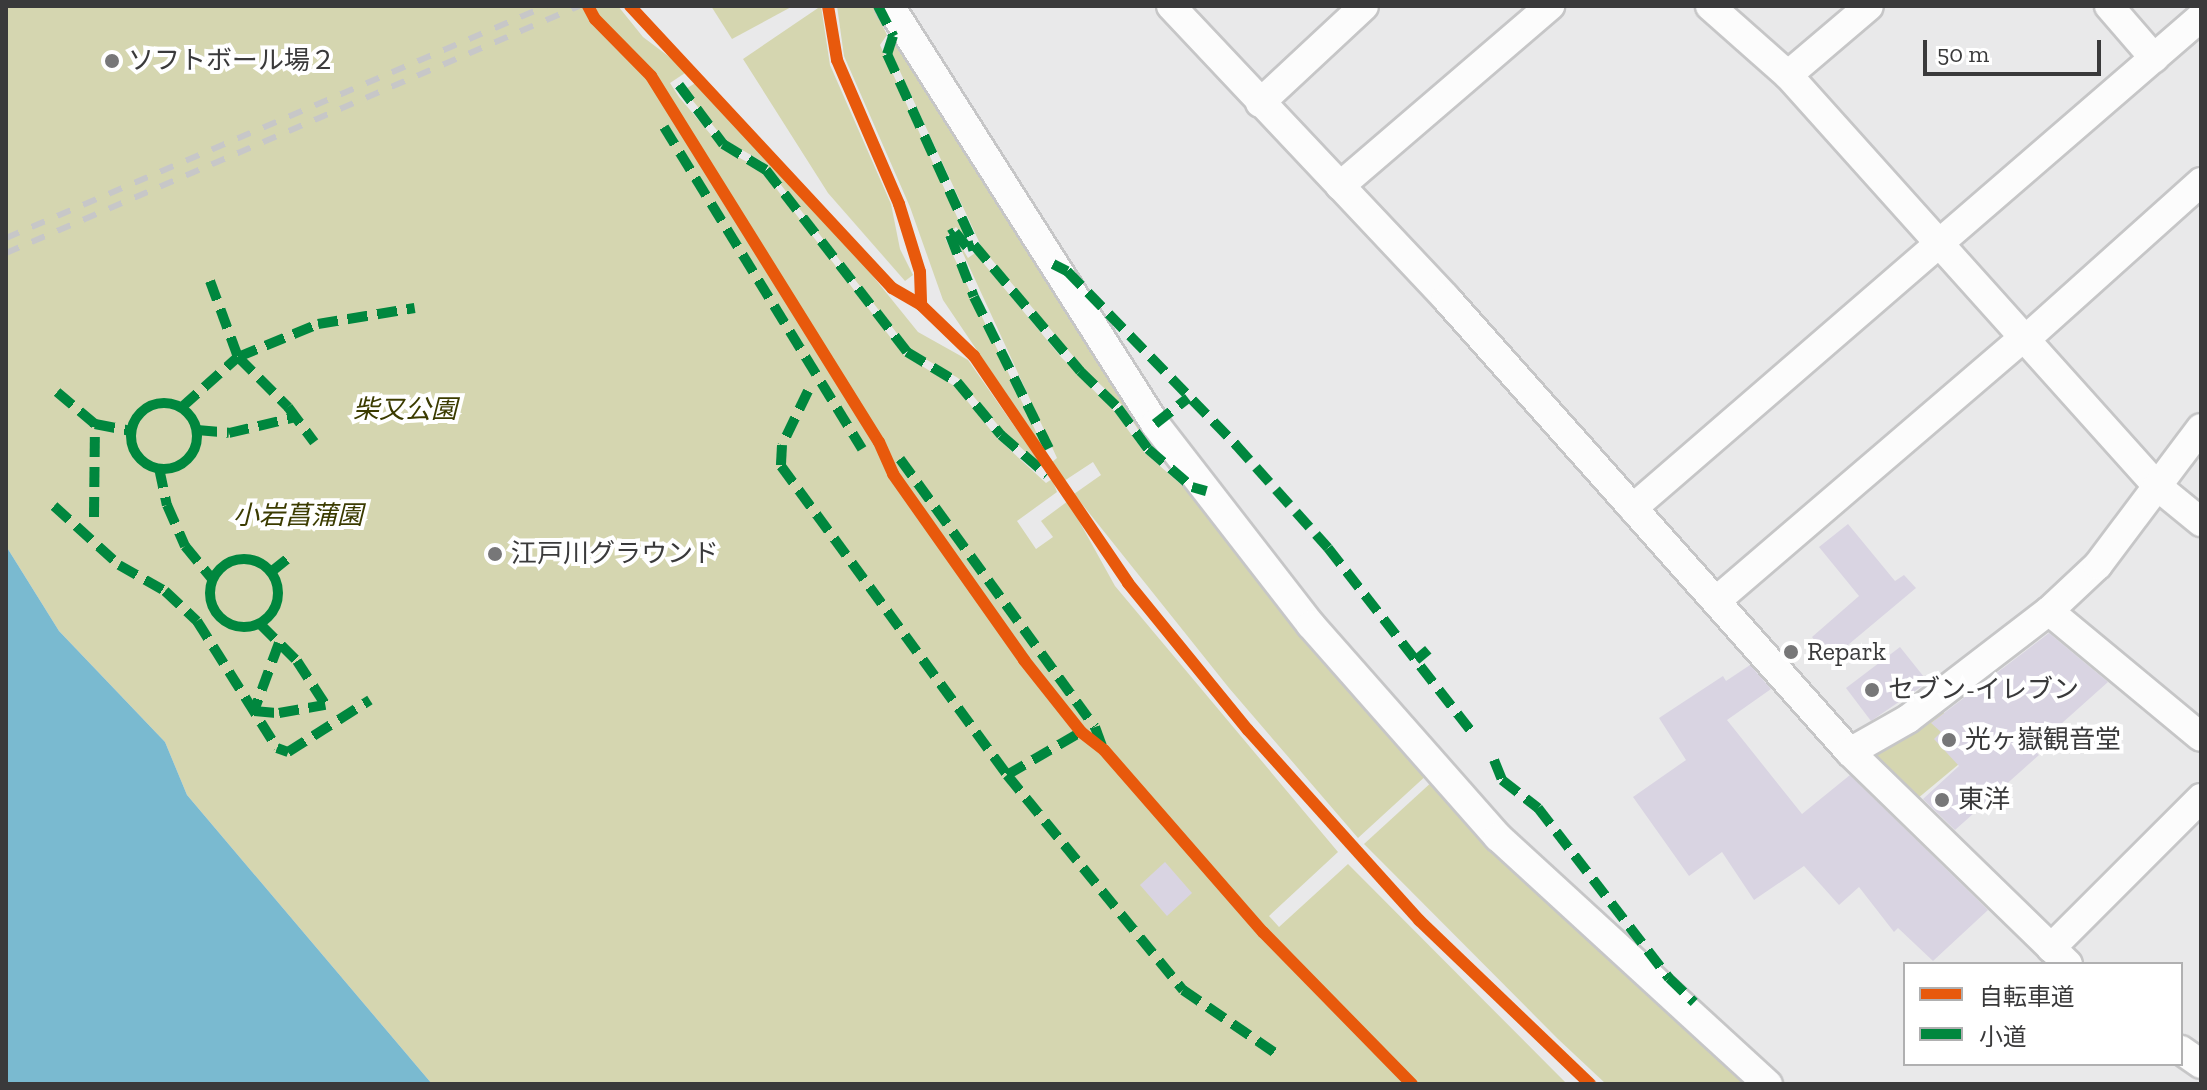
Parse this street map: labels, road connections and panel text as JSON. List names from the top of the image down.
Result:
{
  "parks": ["柴又公園", "小岩菖蒲園"],
  "places": [
    "ソフトボール場２",
    "江戸川グラウンド",
    "Repark",
    "セブン-イレブン",
    "光ヶ嶽観音堂",
    "東洋"
  ],
  "legend": ["自転車道", "小道"],
  "scale_bar": "50 m"
}
